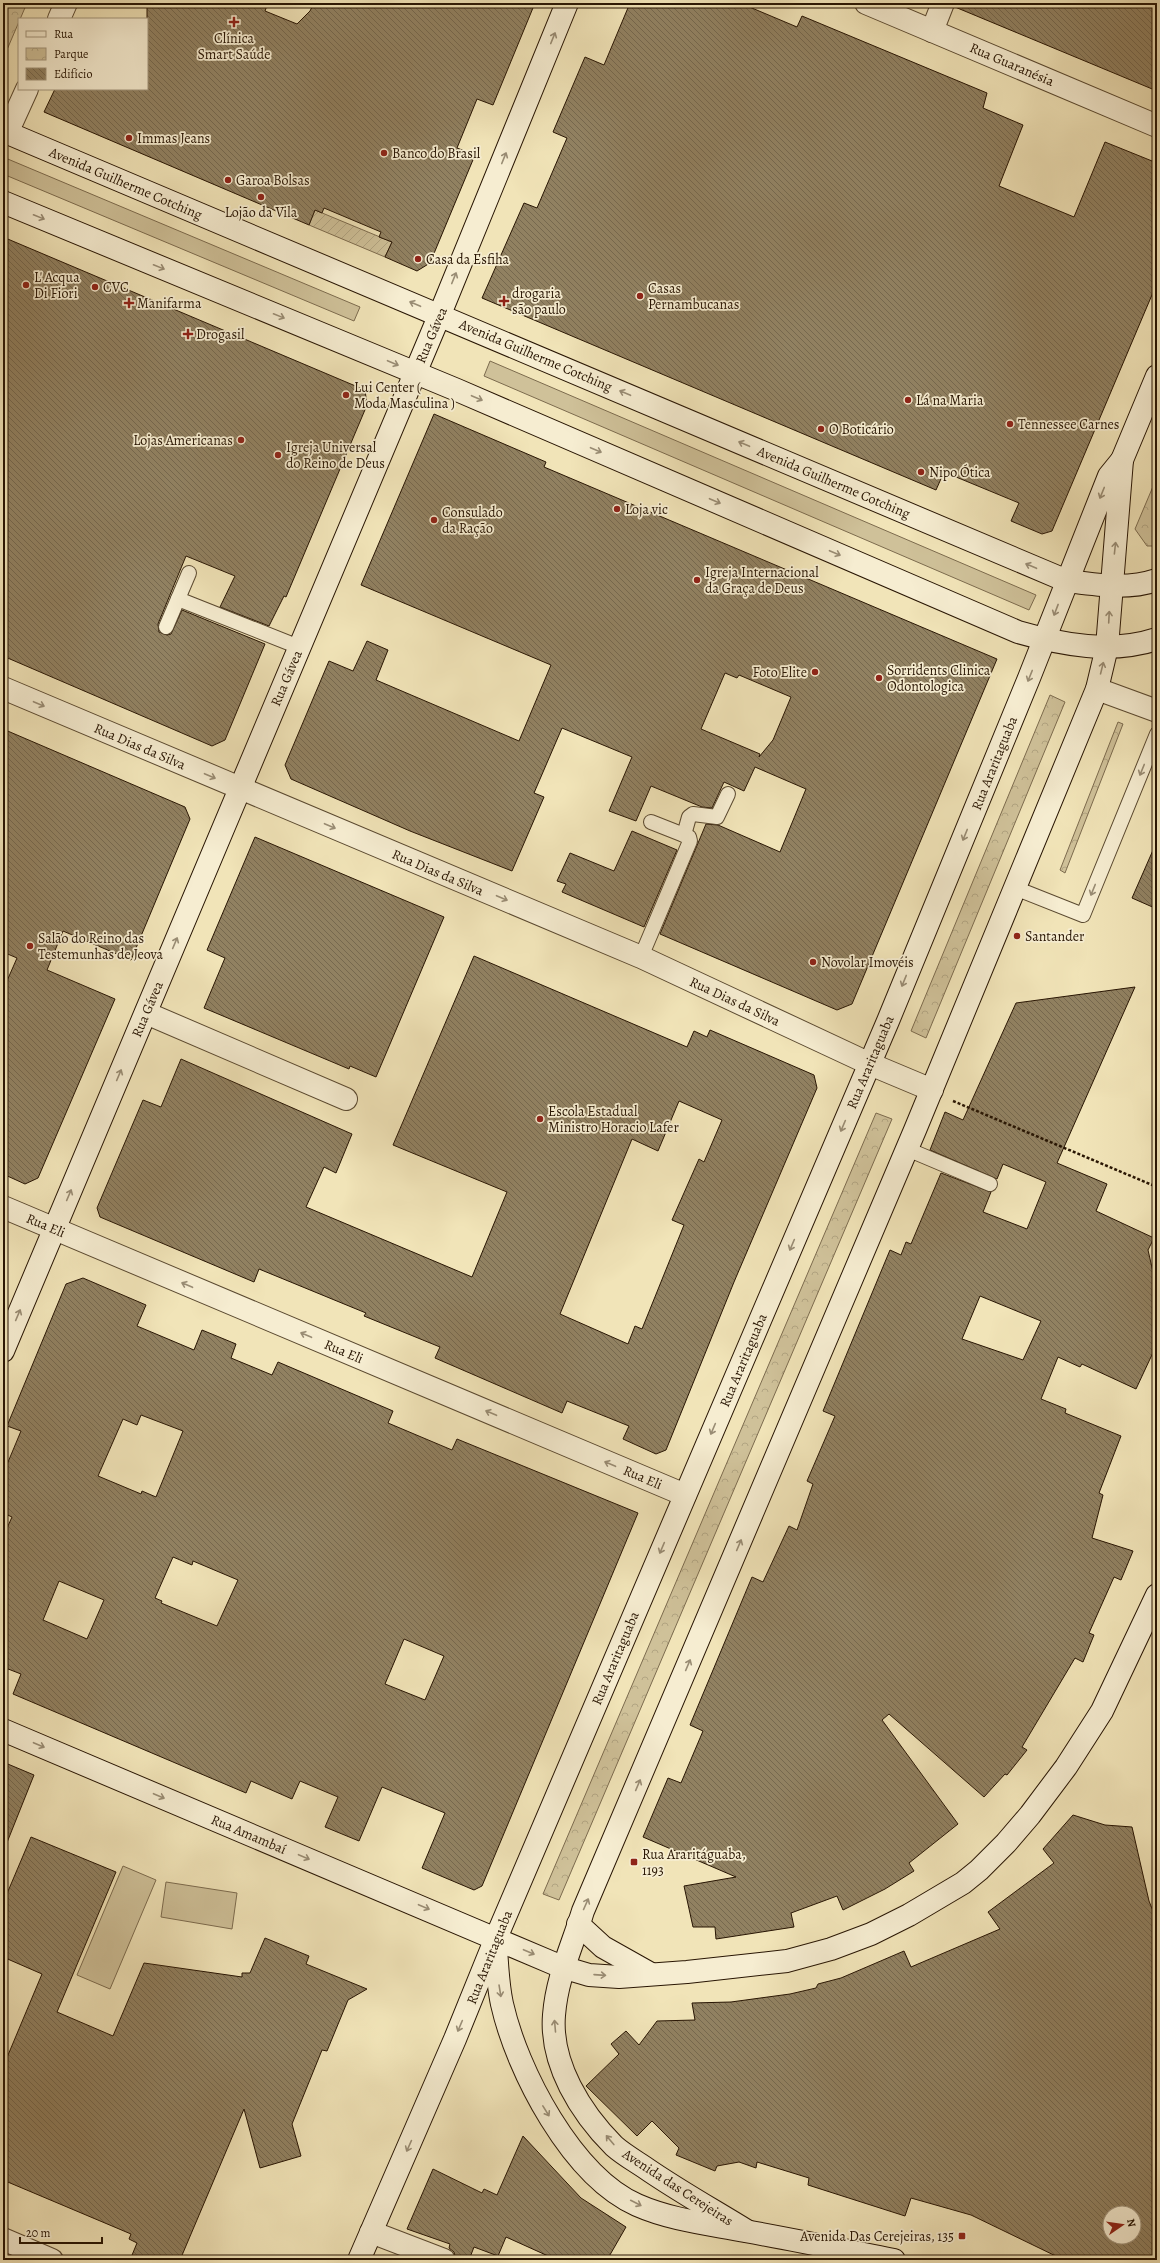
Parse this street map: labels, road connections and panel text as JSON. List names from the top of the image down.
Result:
{
  "streets": {
    "main road": [
      "Rua Guaranésia",
      "Avenida Guilherme Cotching",
      "Rua Gávea",
      "Rua Dias da Silva",
      "Rua Araritaguaba",
      "Rua Eli",
      "Rua Amambaí",
      "Avenida das Cerejeiras"
    ]
  },
  "crossings": [
    ["Avenida Guilherme Cotching", "Rua Gávea"],
    ["Avenida Guilherme Cotching", "Rua Araritaguaba"],
    ["Rua Gávea", "Rua Dias da Silva"],
    ["Rua Gávea", "Rua Eli"],
    ["Rua Dias da Silva", "Rua Araritaguaba"],
    ["Rua Araritaguaba", "Rua Eli"],
    ["Rua Araritaguaba", "Rua Amambaí"],
    ["Rua Araritaguaba", "Avenida das Cerejeiras"],
    ["Rua Amambaí", "Avenida das Cerejeiras"]
  ],
  "one_way": [
    "Rua Gávea",
    "Rua Dias da Silva",
    "Rua Eli",
    "Rua Amambaí"
  ],
  "places": {
    "health": [
      "Clínica Smart Saúde",
      "drogaria são paulo",
      "Manifarma",
      "Drogasil"
    ],
    "other": [
      "Immas Jeans",
      "Banco do Brasil",
      "Garoa Bolsas",
      "Lojão da Vila",
      "Casa da Esfiha",
      "L' Acqua Di Fiori",
      "CVC",
      "Casas Pernambucanas",
      "Lui Center ( Moda Masculina )",
      "Lá na Maria",
      "Tennessee Carnes",
      "O Boticário",
      "Lojas Americanas",
      "Igreja Universal do Reino de Deus",
      "Nipo Ótica",
      "Loja vic",
      "Consulado da Ração",
      "Igreja Internacional da Graça de Deus",
      "Foto Elite",
      "Sorridents Clinica Odontologica",
      "Santander",
      "Salão do Reino das Testemunhas de Jeova",
      "Novolar Imovéis",
      "Escola Estadual Ministro Horacio Lafer"
    ],
    "transit": ["Rua Araritáguaba, 1193", "Avenida Das Cerejeiras, 135"]
  },
  "legend": ["Rua", "Parque", "Edifício"],
  "scale_bar": "20 m",
  "north": "right"
}
